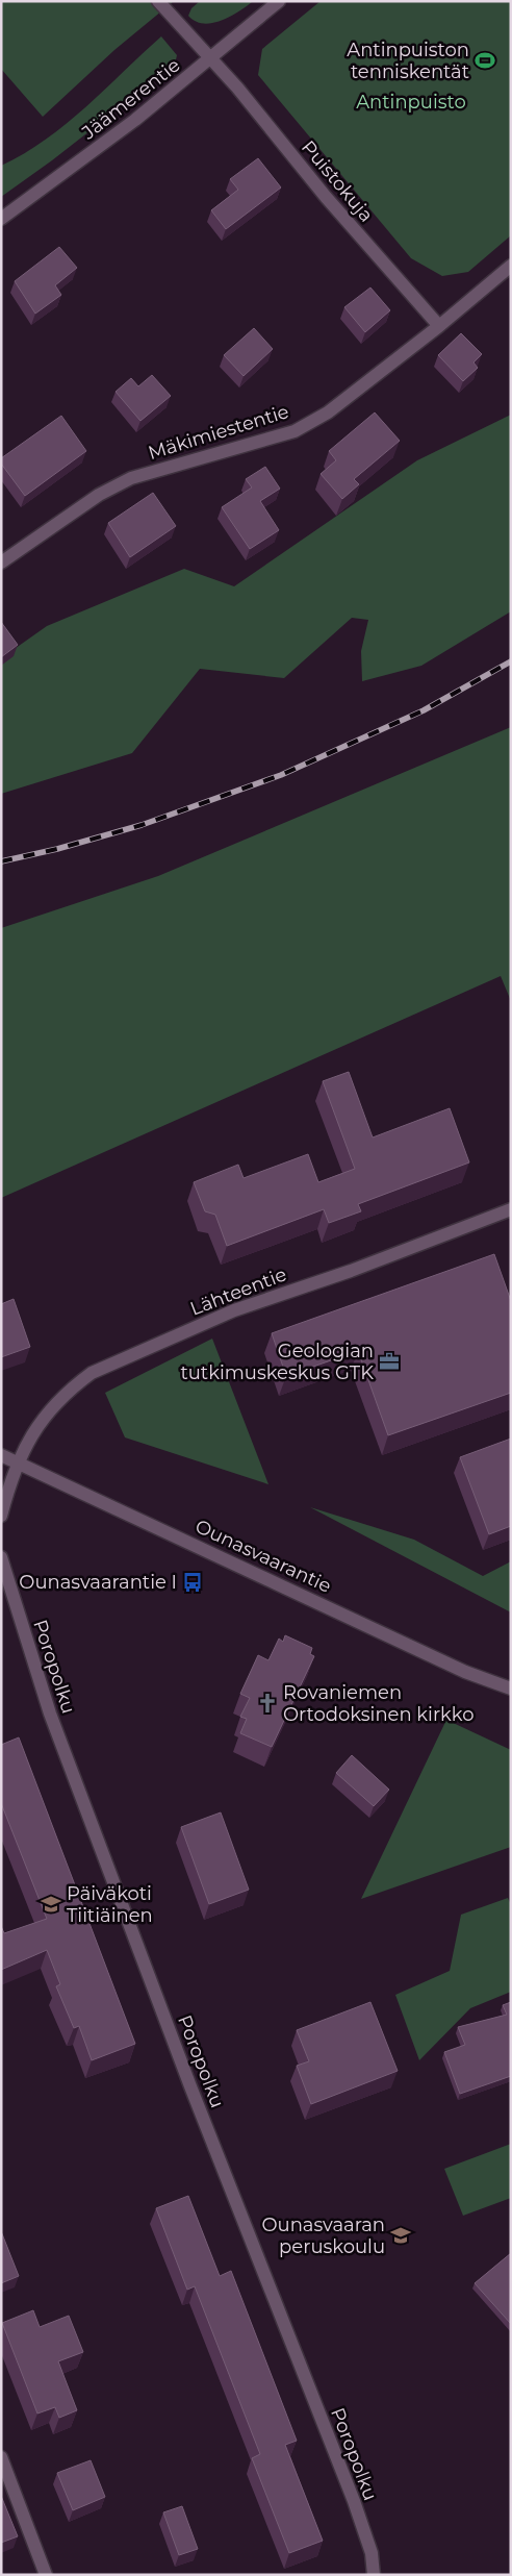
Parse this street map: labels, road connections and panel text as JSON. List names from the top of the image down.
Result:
{
  "streets": {
    "street": [
      "Jäämerentie",
      "Puistokuja",
      "Mäkimiestentie",
      "Lähteentie",
      "Ounasvaarantie",
      "Poropolku"
    ]
  },
  "crossings": [
    ["Jäämerentie", "Puistokuja"],
    ["Puistokuja", "Mäkimiestentie"],
    ["Lähteentie", "Ounasvaarantie"]
  ],
  "parks": ["Antinpuisto"],
  "places": {
    "sports": ["Antinpuiston tenniskentät"],
    "office": ["Geologian tutkimuskeskus GTK"],
    "bus stop": ["Ounasvaarantie I"],
    "church": ["Rovaniemen Ortodoksinen kirkko"],
    "school or university": ["Päiväkoti Tiitiäinen", "Ounasvaaran peruskoulu"]
  }
}
